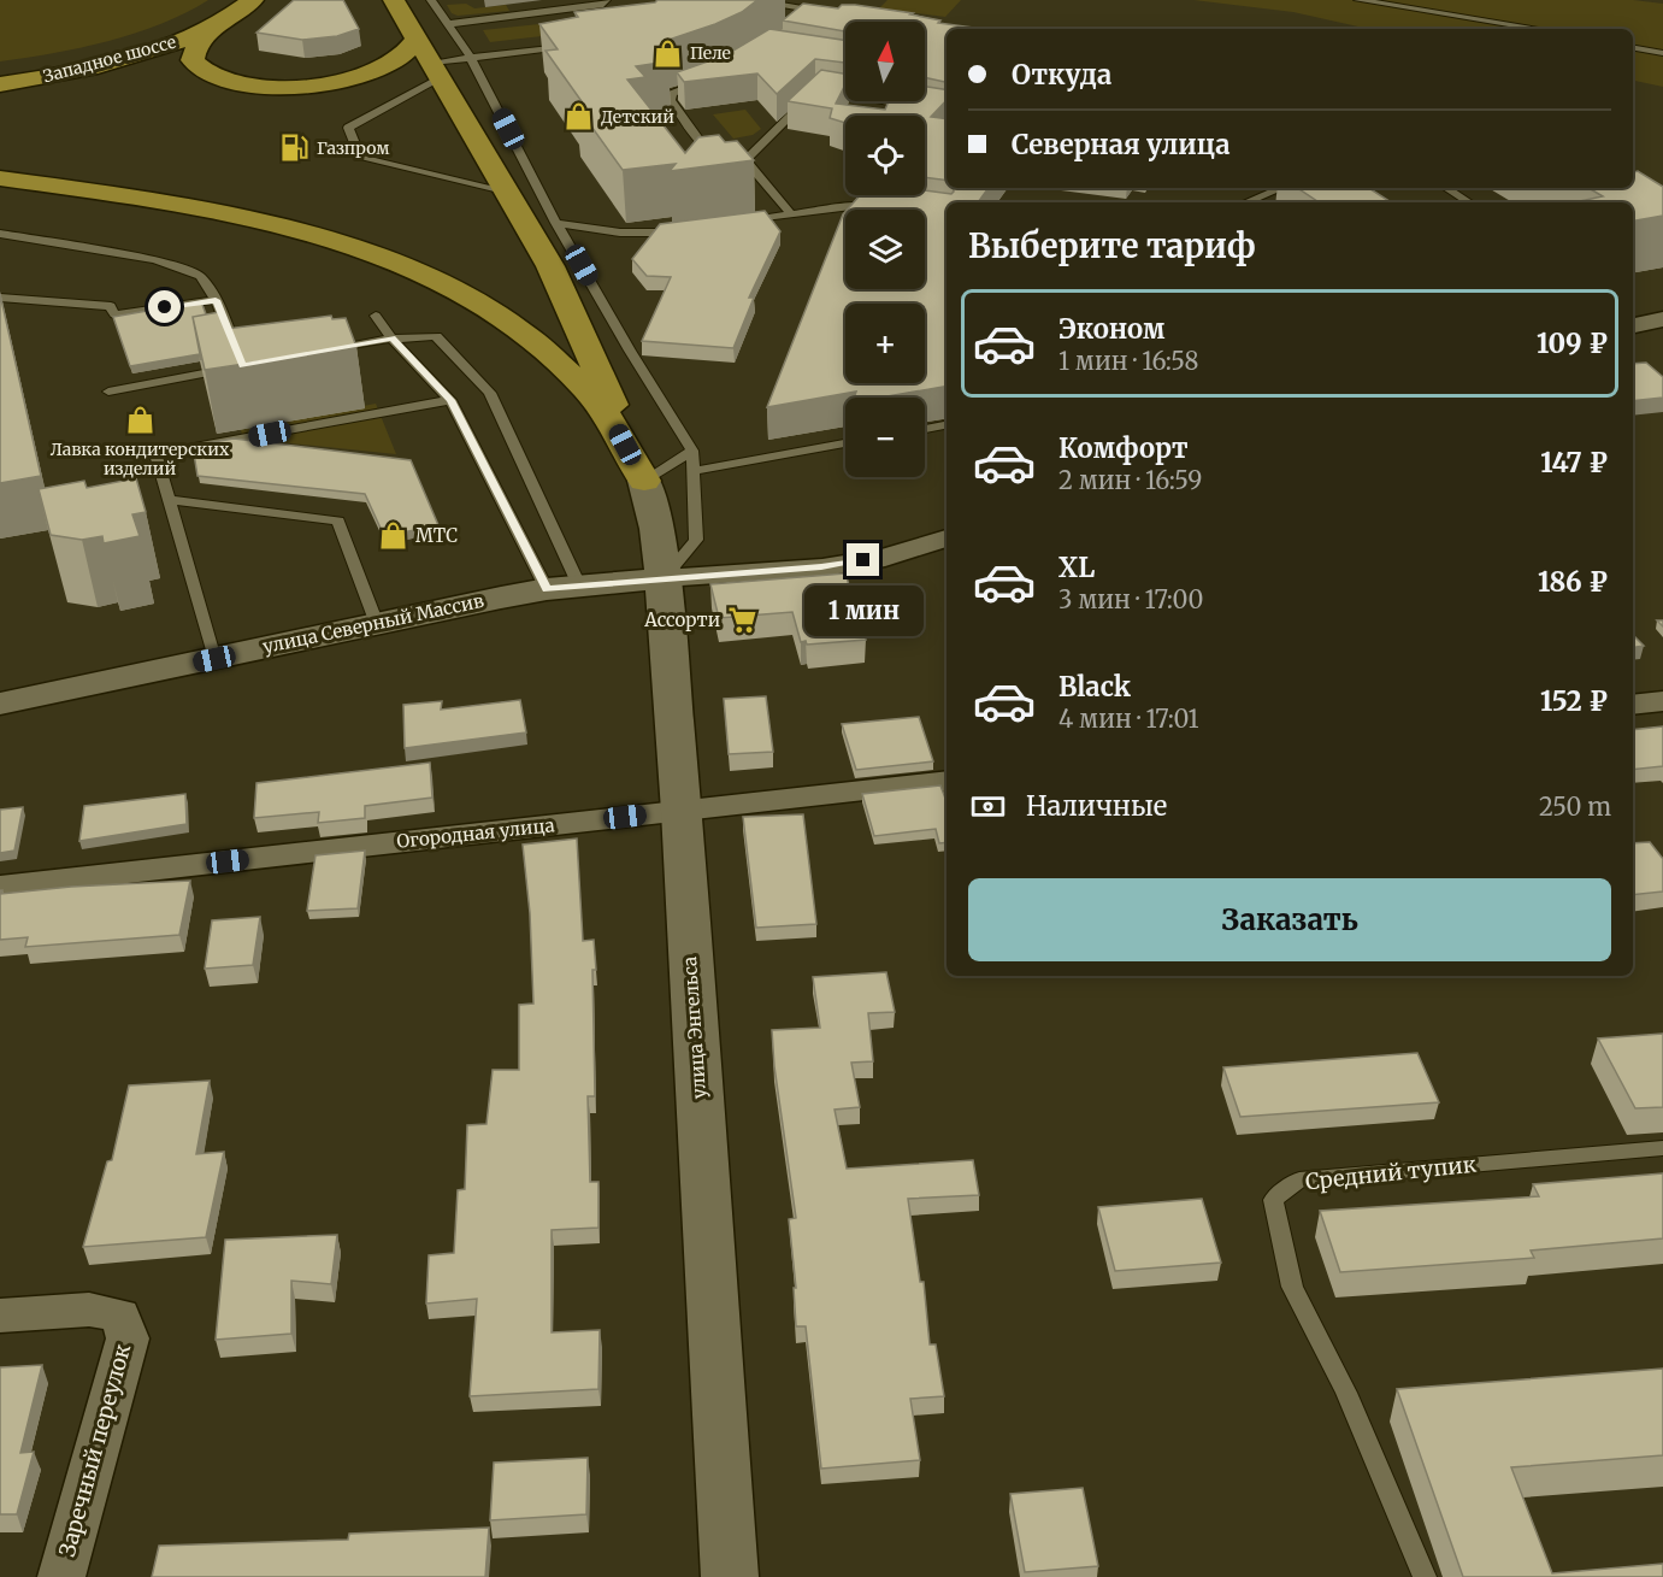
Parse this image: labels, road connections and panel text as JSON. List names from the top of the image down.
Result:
{
  "streets": {
    "highway": ["Западное шоссе"],
    "main road": ["улица Северный Массив", "улица Энгельса"],
    "street": ["Огородная улица", "Заречный переулок"],
    "lane": ["Средний тупик"]
  },
  "crossings": [
    ["улица Северный Массив", "улица Энгельса"],
    ["Огородная улица", "улица Энгельса"]
  ],
  "places": {
    "shop": [
      "Пеле",
      "Детский",
      "Лавка кондитерских изделий",
      "МТС"
    ],
    "fuel station": ["Газпром"],
    "supermarket": ["Ассорти"]
  },
  "north": "top",
  "page": {
    "map_buttons": ["+", "−"],
    "banner": ["Откуда", "Северная улица"],
    "heading": "Выберите тариф",
    "list": [
      {
        "name": "Эконом",
        "note": "1 мин · 16:58",
        "value": "109 ₽"
      },
      {
        "name": "Комфорт",
        "note": "2 мин · 16:59",
        "value": "147 ₽"
      },
      {
        "name": "XL",
        "note": "3 мин · 17:00",
        "value": "186 ₽"
      },
      {
        "name": "Black",
        "note": "4 мин · 17:01",
        "value": "152 ₽"
      }
    ],
    "bubble": "1 мин",
    "pay": ["Наличные", "250 m"],
    "buttons": "Заказать"
  }
}
